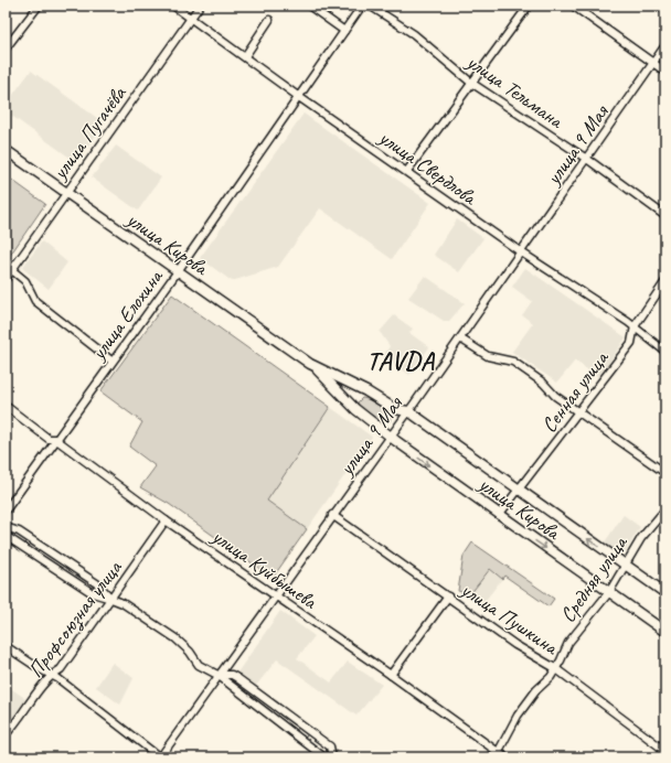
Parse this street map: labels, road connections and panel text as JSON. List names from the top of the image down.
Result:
{
  "streets": {
    "main road": ["улица Кирова"],
    "street": [
      "улица Тельмана",
      "улица Пугачёва",
      "улица 9 Мая",
      "улица Свердлова",
      "улица Елохина",
      "Сенная улица",
      "улица Куйбышева",
      "Средняя улица",
      "улица Пушкина",
      "Профсоюзная улица"
    ]
  },
  "crossings": [
    ["улица Тельмана", "улица 9 Мая"],
    ["улица Пугачёва", "улица Свердлова"],
    ["улица Пугачёва", "улица Кирова"],
    ["улица 9 Мая", "улица Свердлова"],
    ["улица 9 Мая", "улица Кирова"],
    ["улица 9 Мая", "улица Куйбышева"],
    ["улица 9 Мая", "улица Пушкина"],
    ["улица Свердлова", "улица Елохина"],
    ["улица Свердлова", "Сенная улица"],
    ["улица Кирова", "улица Елохина"],
    ["улица Кирова", "Сенная улица"],
    ["улица Кирова", "Средняя улица"],
    ["улица Елохина", "улица Куйбышева"],
    ["улица Куйбышева", "Средняя улица"],
    ["улица Куйбышева", "Профсоюзная улица"],
    ["Средняя улица", "улица Пушкина"]
  ],
  "districts": ["TAVDA"]
}
